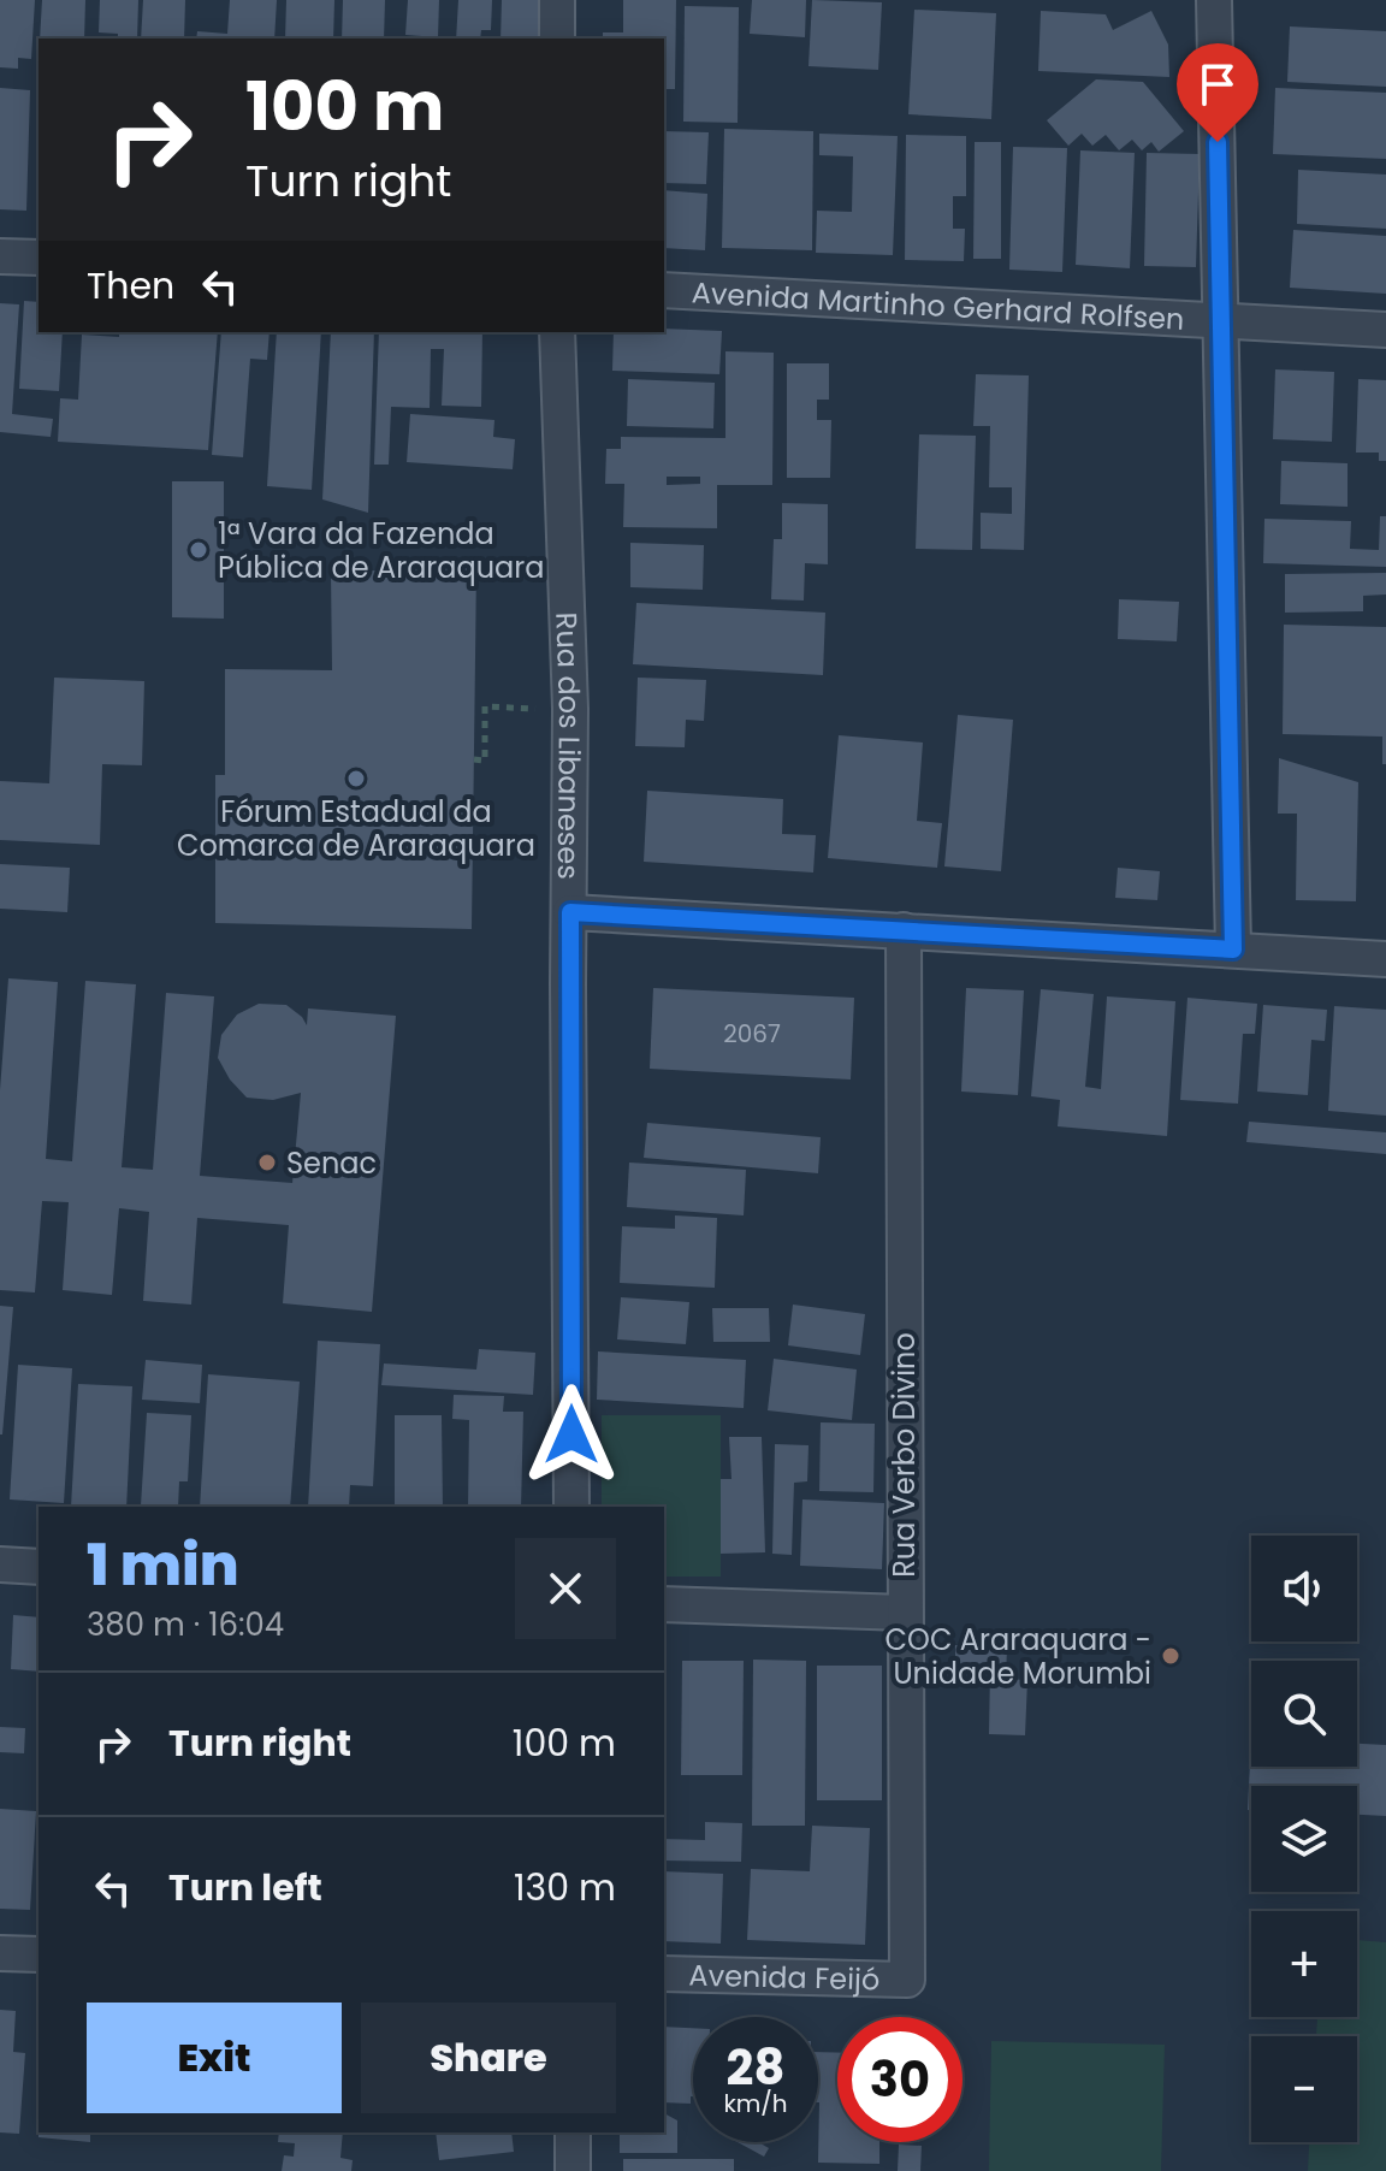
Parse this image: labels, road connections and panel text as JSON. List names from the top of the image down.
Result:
{
  "streets": {
    "street": [
      "Avenida Martinho Gerhard Rolfsen",
      "Rua dos Libaneses",
      "Rua Verbo Divino",
      "Avenida Feijó"
    ]
  },
  "crossings": [
    ["Rua Verbo Divino", "Avenida Feijó"]
  ],
  "places": [
    "1ª Vara da Fazenda Pública de Araraquara",
    "Fórum Estadual da Comarca de Araraquara",
    "Senac",
    "COC Araraquara - Unidade Morumbi"
  ],
  "house_numbers": ["2067"],
  "page": {
    "turn": ["100 m", "Turn right"],
    "then": "Then",
    "heading": ["1 min", "380 m · 16:04"],
    "map_buttons": ["+", "−"],
    "list": [
      {
        "name": "Turn right",
        "value": "100 m"
      },
      {
        "name": "Turn left",
        "value": "130 m"
      }
    ],
    "buttons": ["Exit", "Share"],
    "speed": "28 km/h",
    "limit": "30"
  }
}
